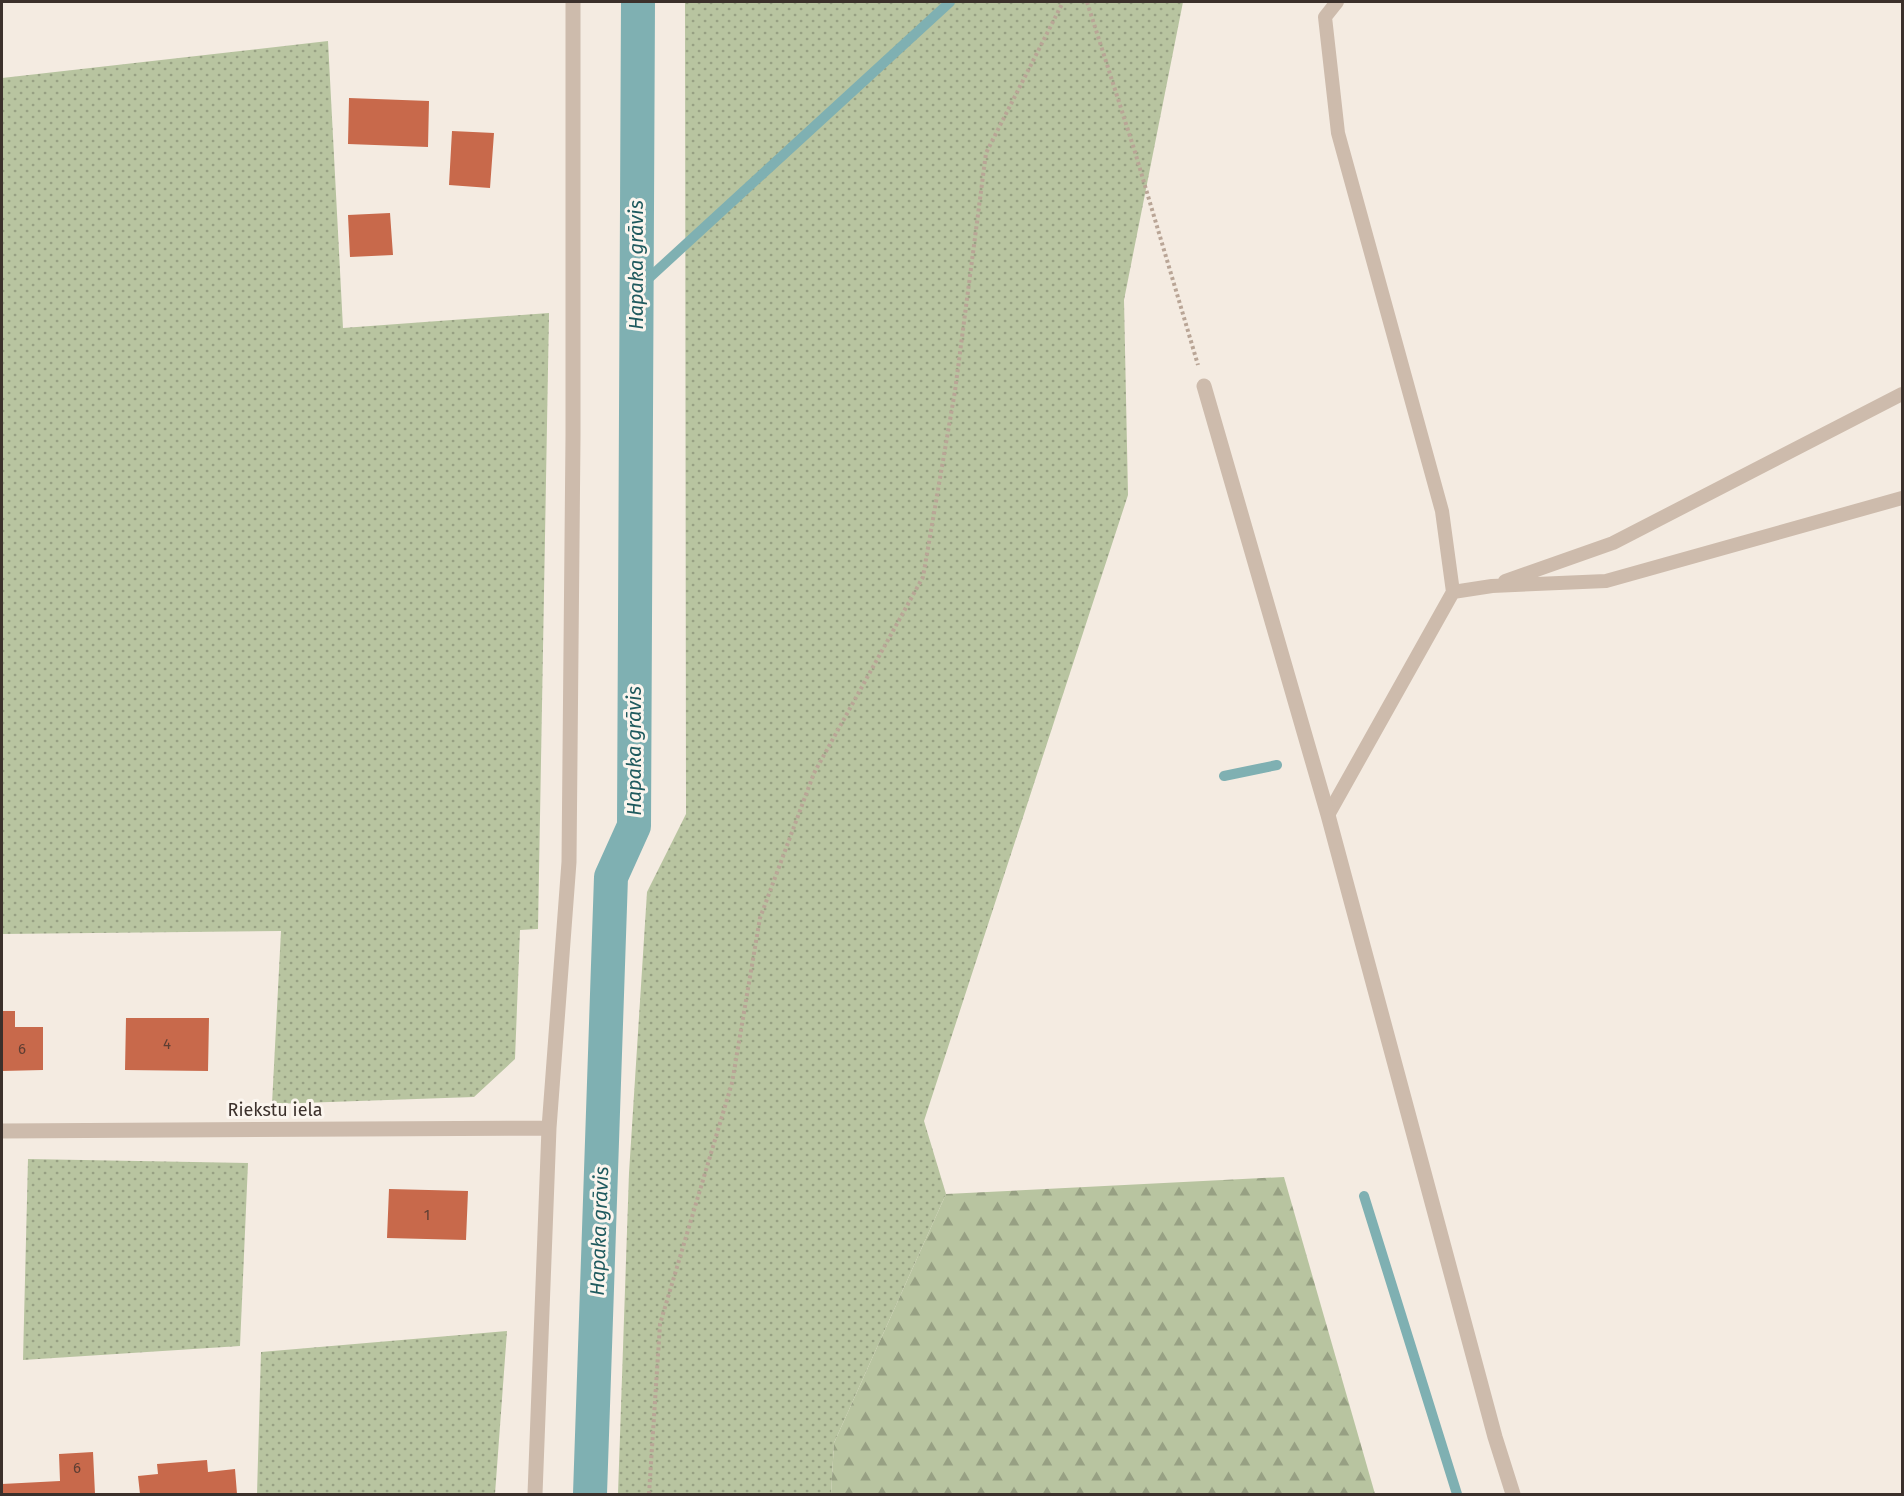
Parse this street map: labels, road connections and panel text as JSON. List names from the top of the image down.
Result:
{
  "streets": {
    "street": ["Riekstu iela"]
  },
  "water": ["Hapaka grāvis"],
  "house_numbers": [
    "4",
    "6",
    "1",
    "6"
  ]
}
